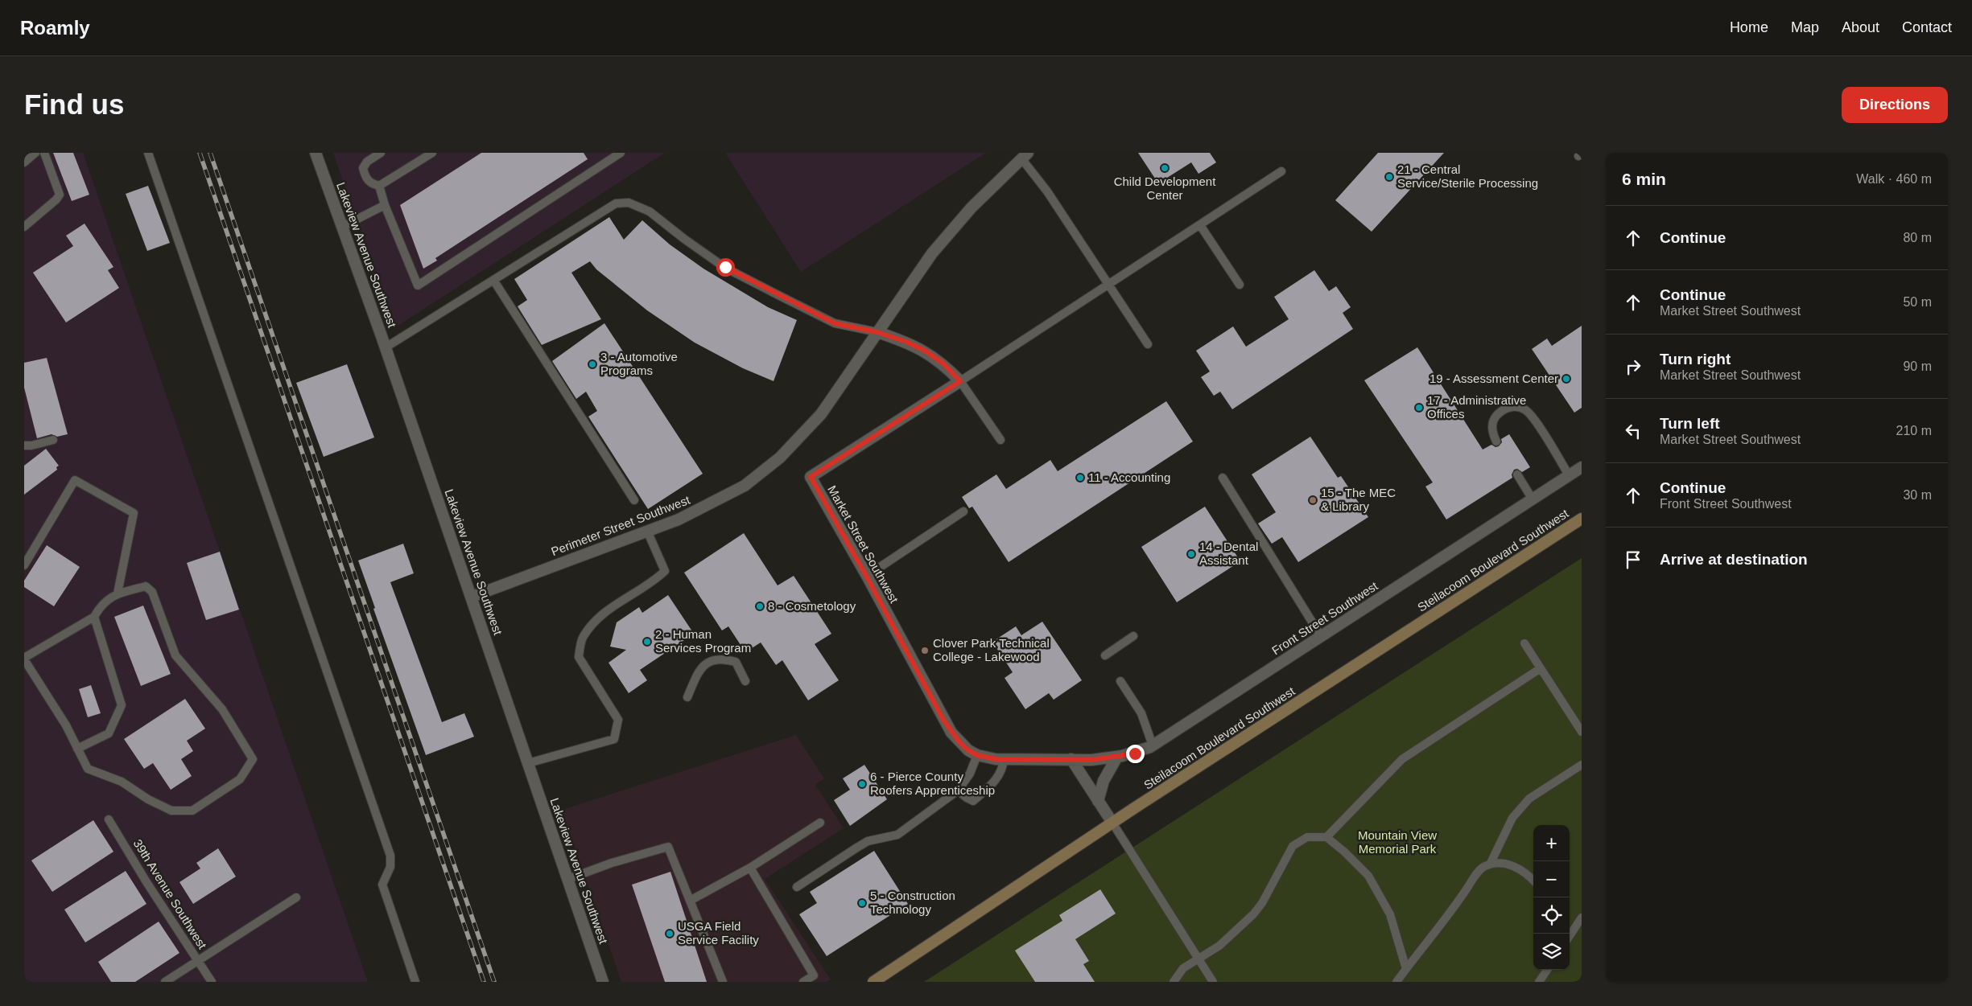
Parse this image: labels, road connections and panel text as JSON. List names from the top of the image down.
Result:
{
  "streets": {
    "main road": ["Steilacoom Boulevard Southwest"],
    "street": [
      "Lakeview Avenue Southwest",
      "Perimeter Street Southwest",
      "Market Street Southwest",
      "Front Street Southwest"
    ],
    "lane": ["39th Avenue Southwest"]
  },
  "crossings": [
    ["Lakeview Avenue Southwest", "Perimeter Street Southwest"],
    ["Market Street Southwest", "Front Street Southwest"]
  ],
  "parks": ["Mountain View Memorial Park"],
  "places": [
    "Child Development Center",
    "21 - Central Service/Sterile Processing",
    "3 - Automotive Programs",
    "19 - Assessment Center",
    "17 - Administrative Offices",
    "11 - Accounting",
    "15 - The MEC & Library",
    "14 - Dental Assistant",
    "8 - Cosmetology",
    "2 - Human Services Program",
    "Clover Park Technical College - Lakewood",
    "6 - Pierce County Roofers Apprenticeship",
    "5 - Construction Technology",
    "USGA Field Service Facility"
  ],
  "page": {
    "header": "Roamly",
    "nav": [
      "Home",
      "Map",
      "About",
      "Contact"
    ],
    "buttons": "Directions",
    "title": "Find us",
    "heading": ["6 min", "Walk · 460 m"],
    "list": [
      ["Continue", "80 m"],
      ["Continue", "Market Street Southwest", "50 m"],
      ["Turn right", "Market Street Southwest", "90 m"],
      ["Turn left", "Market Street Southwest", "210 m"],
      ["Continue", "Front Street Southwest", "30 m"],
      "Arrive at destination"
    ],
    "map_buttons": ["+", "−"]
  }
}
